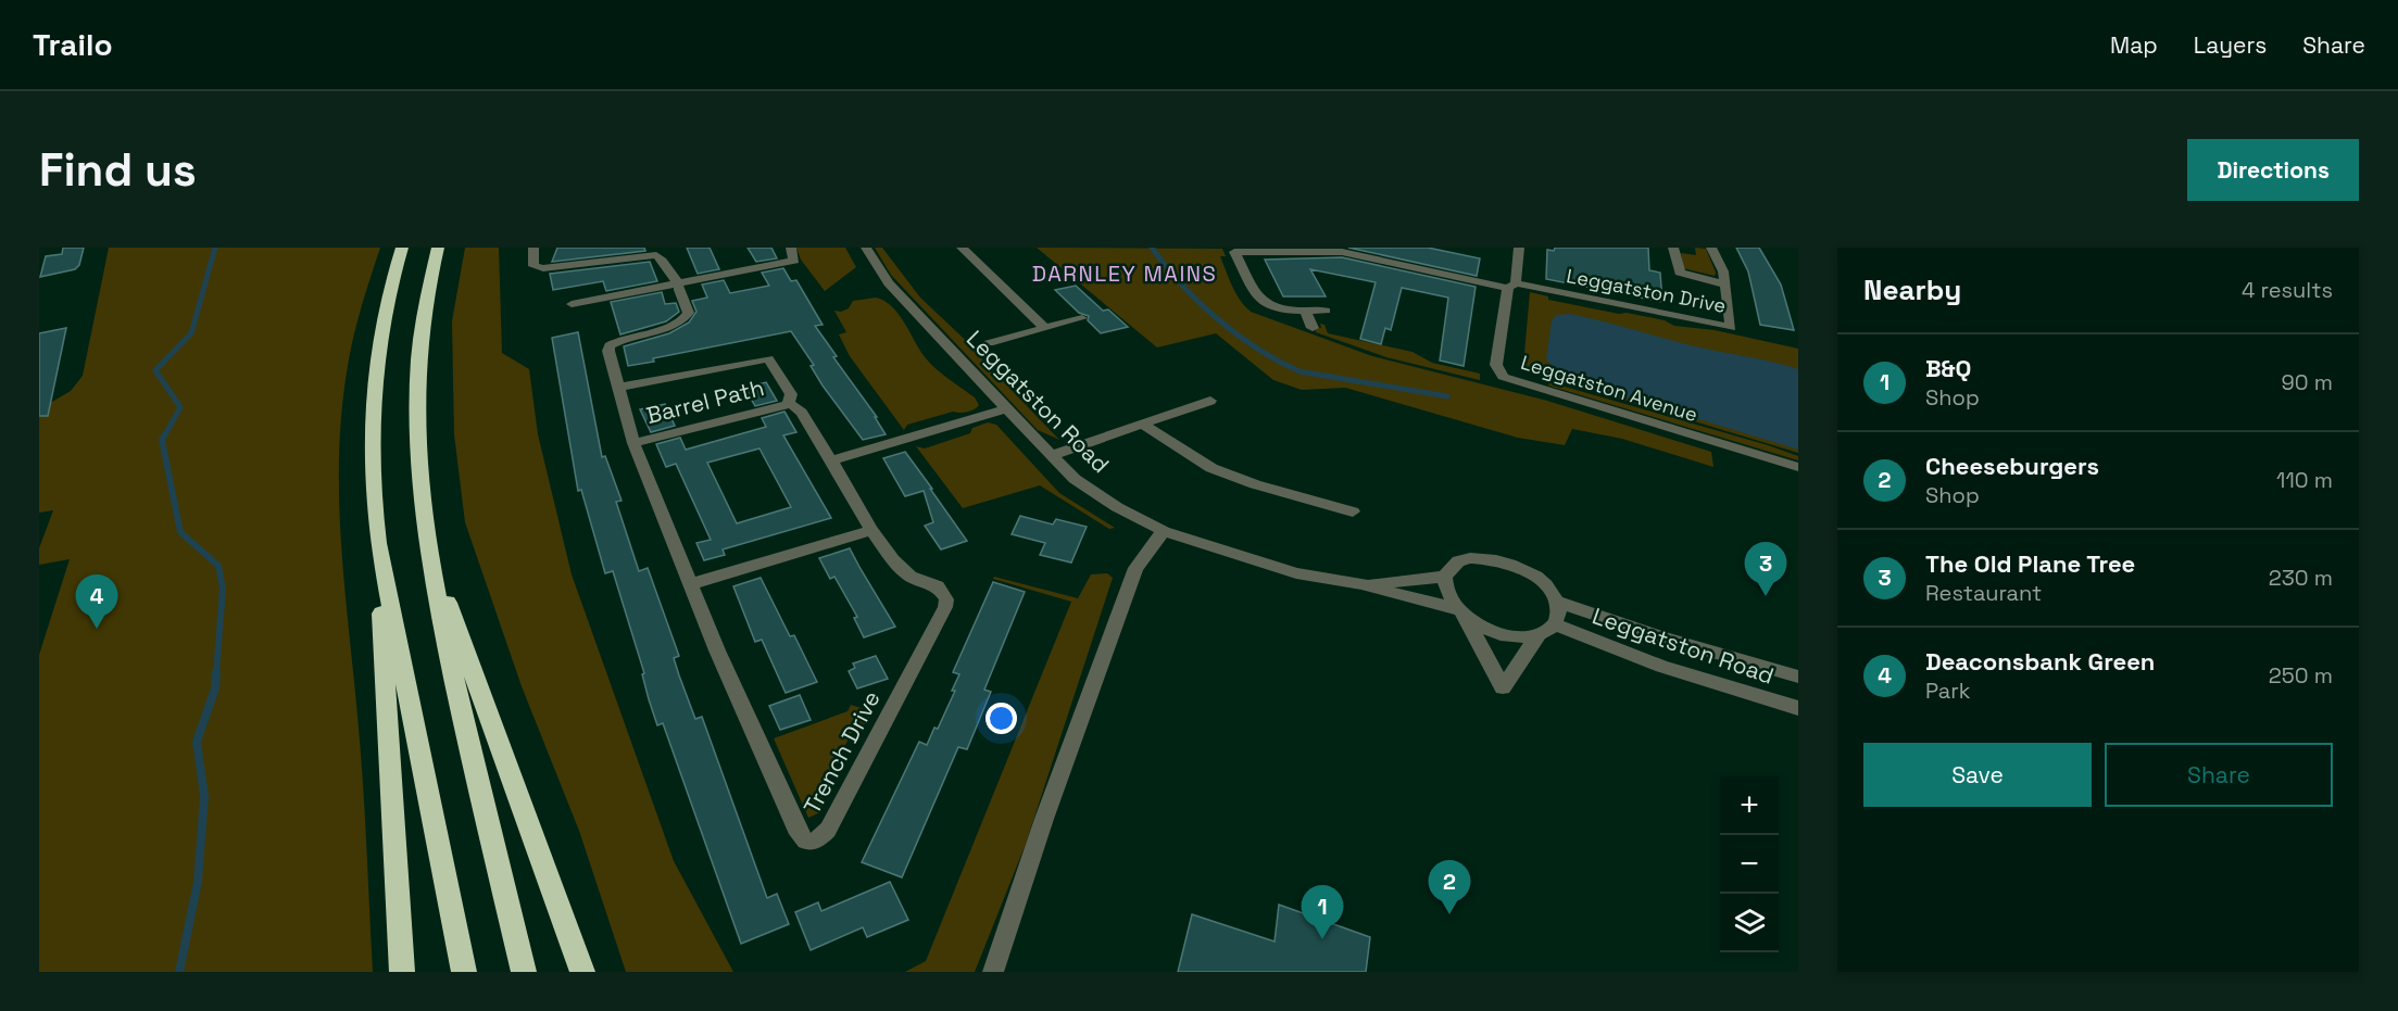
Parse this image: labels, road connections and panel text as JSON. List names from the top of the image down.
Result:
{
  "streets": {
    "street": [
      "Leggatston Drive",
      "Leggatston Avenue",
      "Barrel Path",
      "Leggatston Road",
      "Trench Drive"
    ]
  },
  "crossings": [
    ["Leggatston Drive", "Leggatston Avenue"],
    ["Barrel Path", "Trench Drive"]
  ],
  "districts": ["DARNLEY MAINS"],
  "page": {
    "header": "Trailo",
    "nav": ["Map", "Layers", "Share"],
    "buttons": [
      "Directions",
      ["Save", "Share"]
    ],
    "title": "Find us",
    "heading": ["Nearby", "4 results"],
    "list": [
      {
        "mark": "1",
        "name": "B&Q",
        "note": "Shop",
        "value": "90 m"
      },
      {
        "mark": "2",
        "name": "Cheeseburgers",
        "note": "Shop",
        "value": "110 m"
      },
      {
        "mark": "3",
        "name": "The Old Plane Tree",
        "note": "Restaurant",
        "value": "230 m"
      },
      {
        "mark": "4",
        "name": "Deaconsbank Green",
        "note": "Park",
        "value": "250 m"
      }
    ],
    "pins": [
      "3",
      "4",
      "2",
      "1"
    ],
    "map_buttons": ["+", "−"]
  }
}
